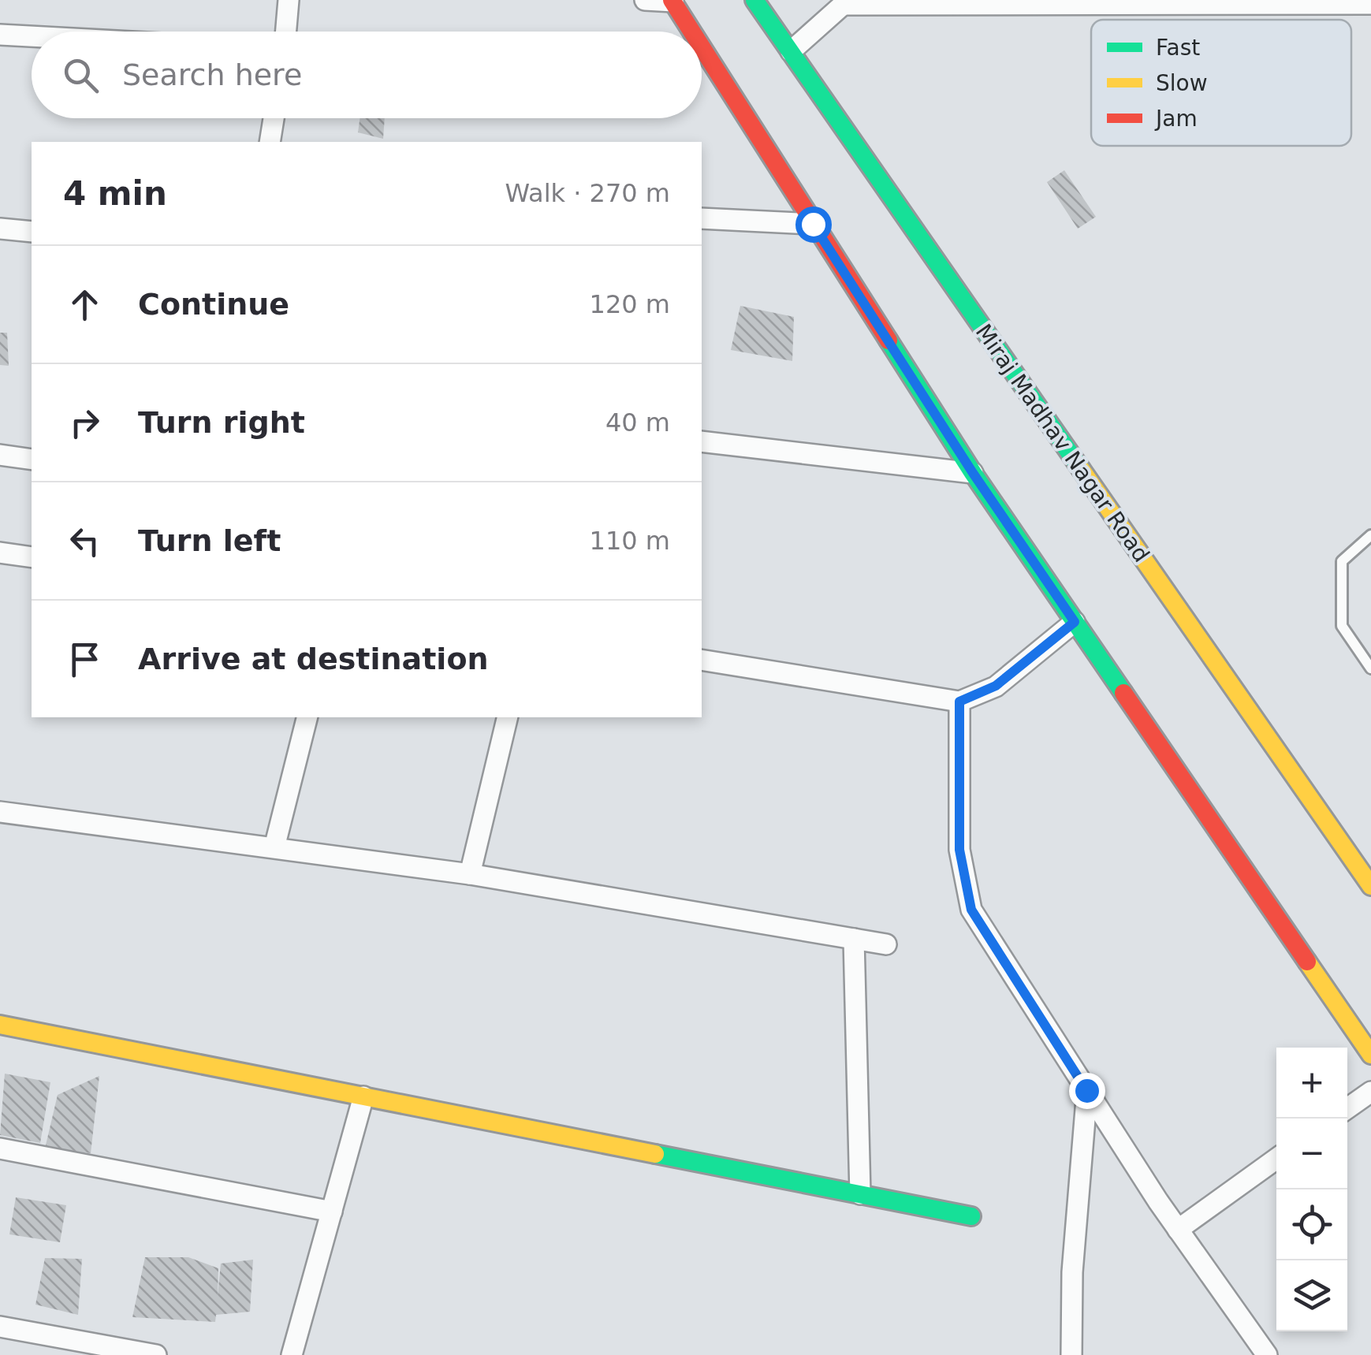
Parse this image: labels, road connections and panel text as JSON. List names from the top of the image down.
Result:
{
  "streets": {
    "street": ["Miraj Madhav Nagar Road"]
  },
  "legend": ["Fast", "Slow", "Jam"],
  "page": {
    "search": "Search here",
    "heading": ["4 min", "Walk · 270 m"],
    "list": [
      ["Continue", "120 m"],
      ["Turn right", "40 m"],
      ["Turn left", "110 m"],
      "Arrive at destination"
    ],
    "map_buttons": ["+", "−"]
  }
}
